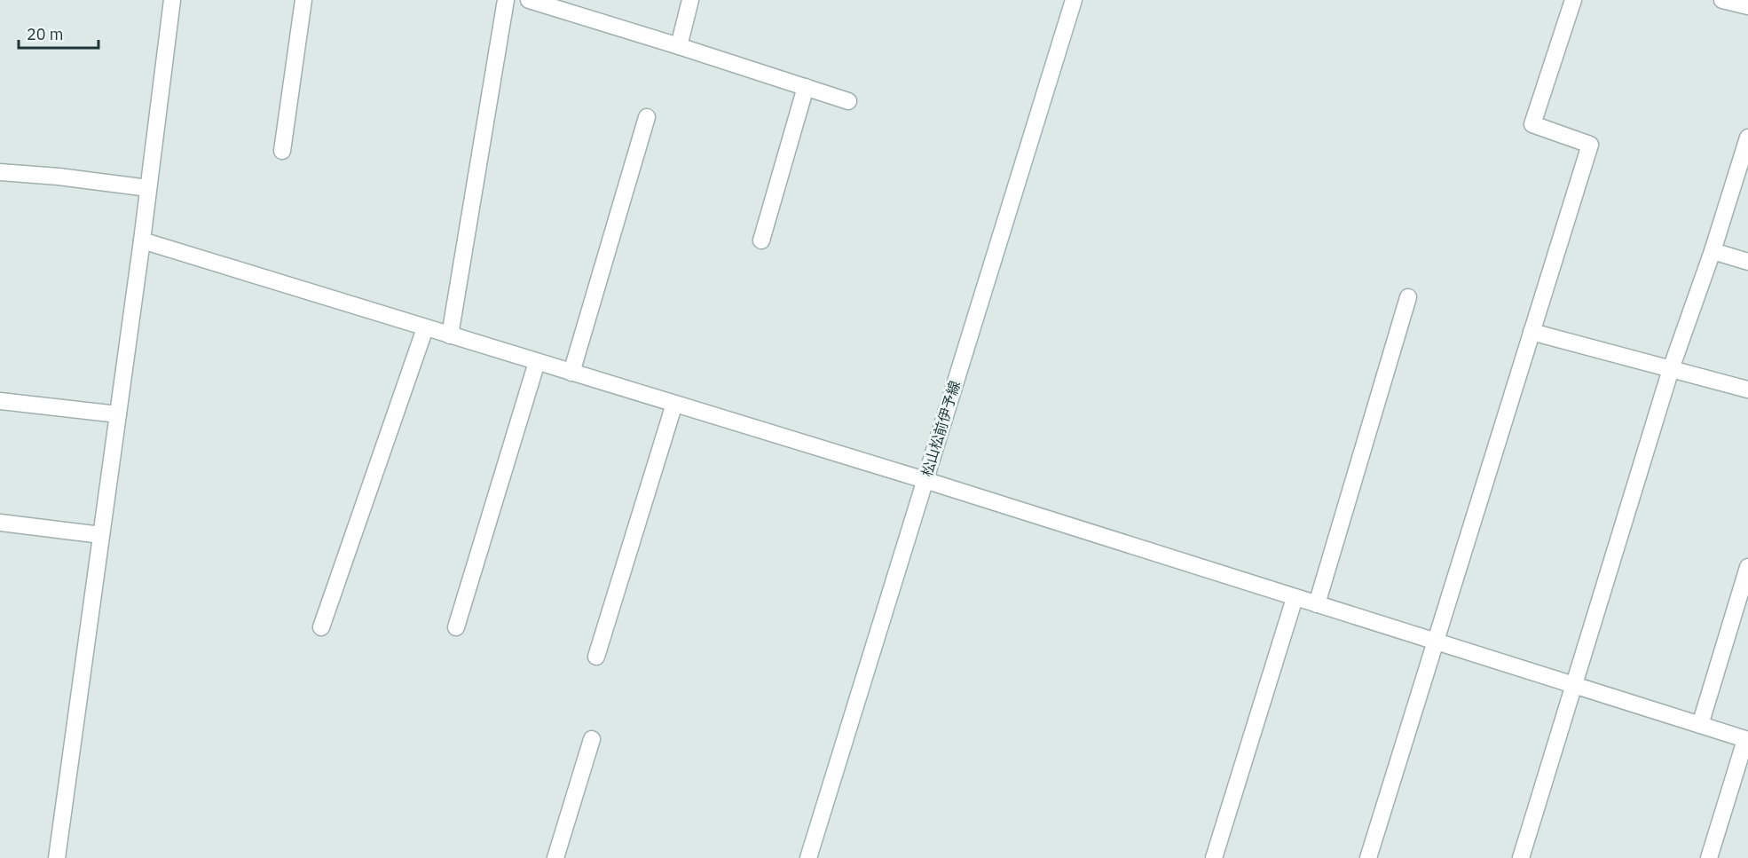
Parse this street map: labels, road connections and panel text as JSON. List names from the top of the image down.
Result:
{
  "streets": {
    "street": ["松山松前伊予線"]
  },
  "scale_bar": "20 m"
}
